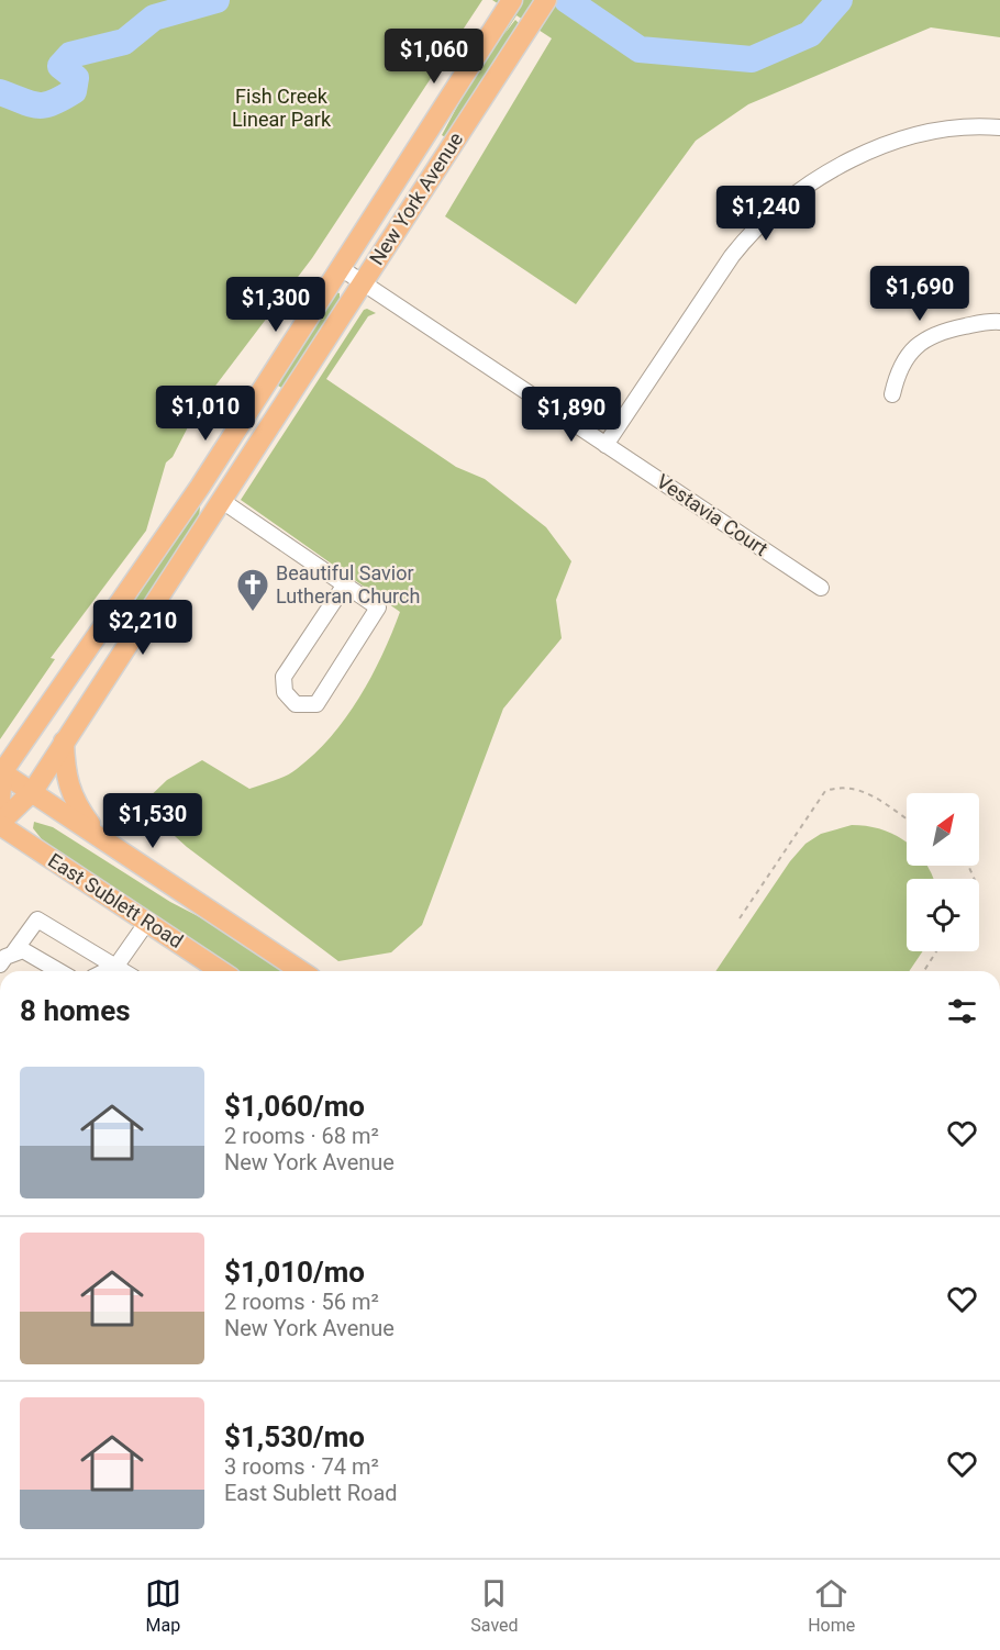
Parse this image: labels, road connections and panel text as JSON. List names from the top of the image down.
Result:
{
  "streets": {
    "main road": ["New York Avenue", "East Sublett Road"],
    "street": ["Vestavia Court"]
  },
  "crossings": [
    ["New York Avenue", "Vestavia Court"],
    ["New York Avenue", "East Sublett Road"]
  ],
  "parks": ["Fish Creek Linear Park"],
  "places": {
    "church": ["Beautiful Savior Lutheran Church"]
  },
  "north": "top right",
  "page": {
    "price": [
      "$1,060",
      "$1,240",
      "$1,690",
      "$1,300",
      "$1,010",
      "$1,890",
      "$2,210",
      "$1,530"
    ],
    "heading": "8 homes",
    "list": [
      {
        "name": "$1,060/mo",
        "note": "2 rooms · 68 m² · New York Avenue"
      },
      {
        "name": "$1,010/mo",
        "note": "2 rooms · 56 m² · New York Avenue"
      },
      {
        "name": "$1,530/mo",
        "note": "3 rooms · 74 m² · East Sublett Road"
      }
    ],
    "tabs": ["Map", "Saved", "Home"]
  }
}
